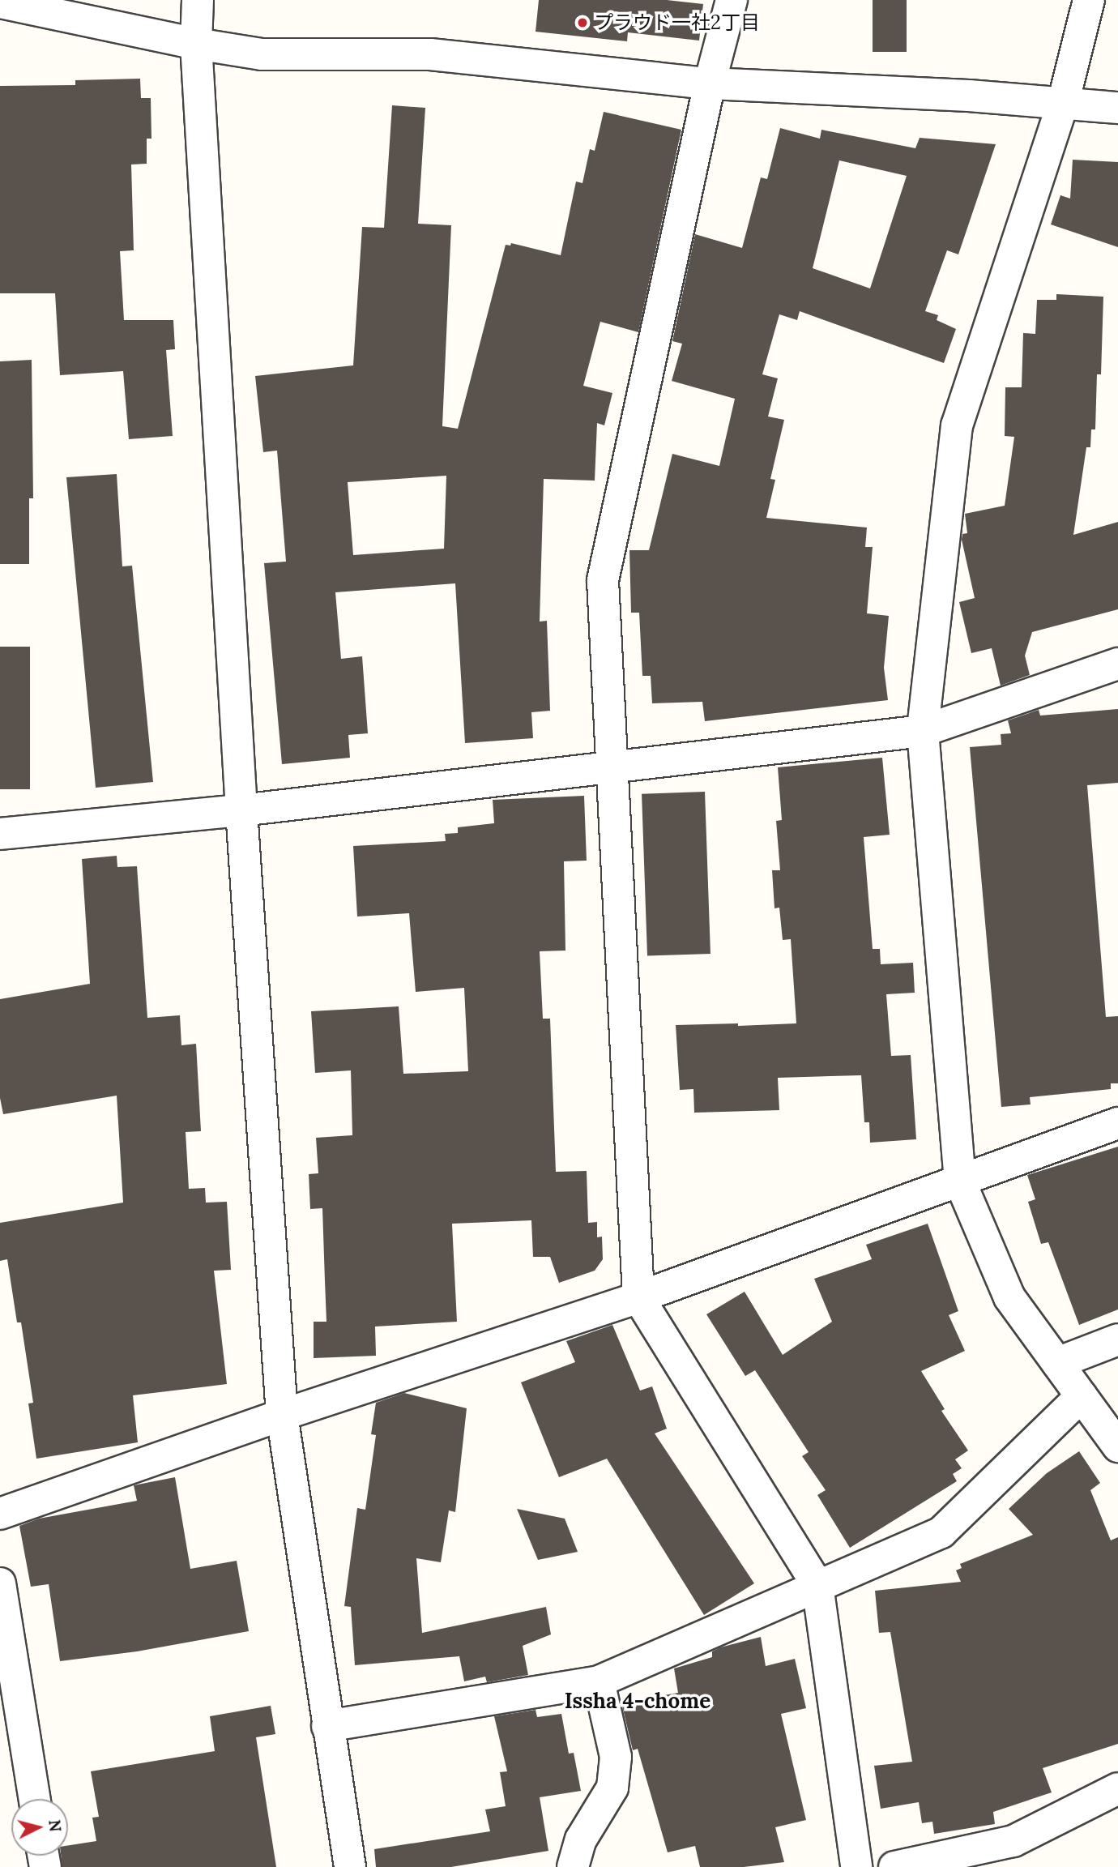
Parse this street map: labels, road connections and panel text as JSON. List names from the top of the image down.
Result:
{
  "districts": ["Issha 4-chome"],
  "places": ["プラウド一社2丁目"],
  "north": "right"
}
